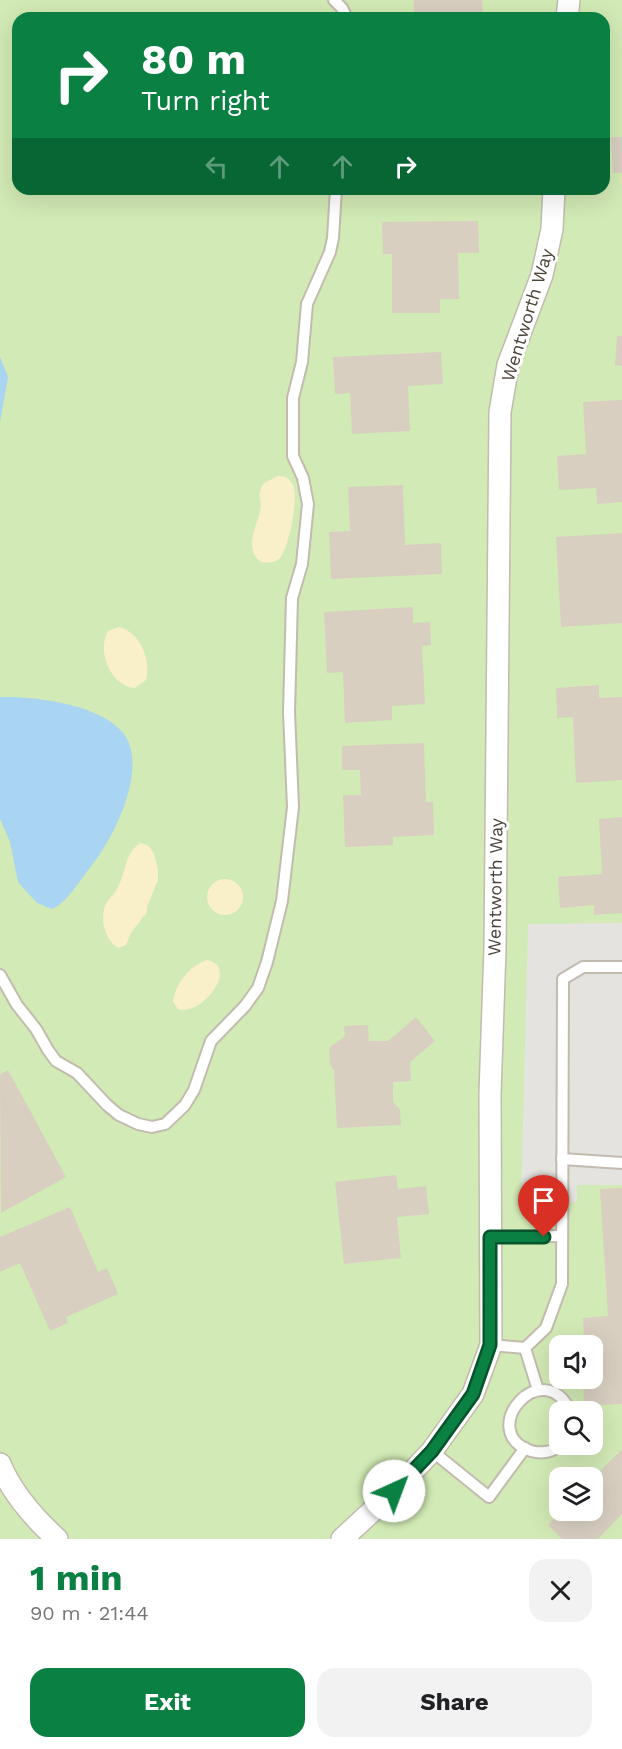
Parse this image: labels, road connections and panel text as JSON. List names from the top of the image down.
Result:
{
  "streets": {
    "street": ["Wentworth Way"]
  },
  "page": {
    "turn": ["80 m", "Turn right"],
    "heading": ["1 min", "90 m · 21:44"],
    "buttons": ["Exit", "Share"]
  }
}
